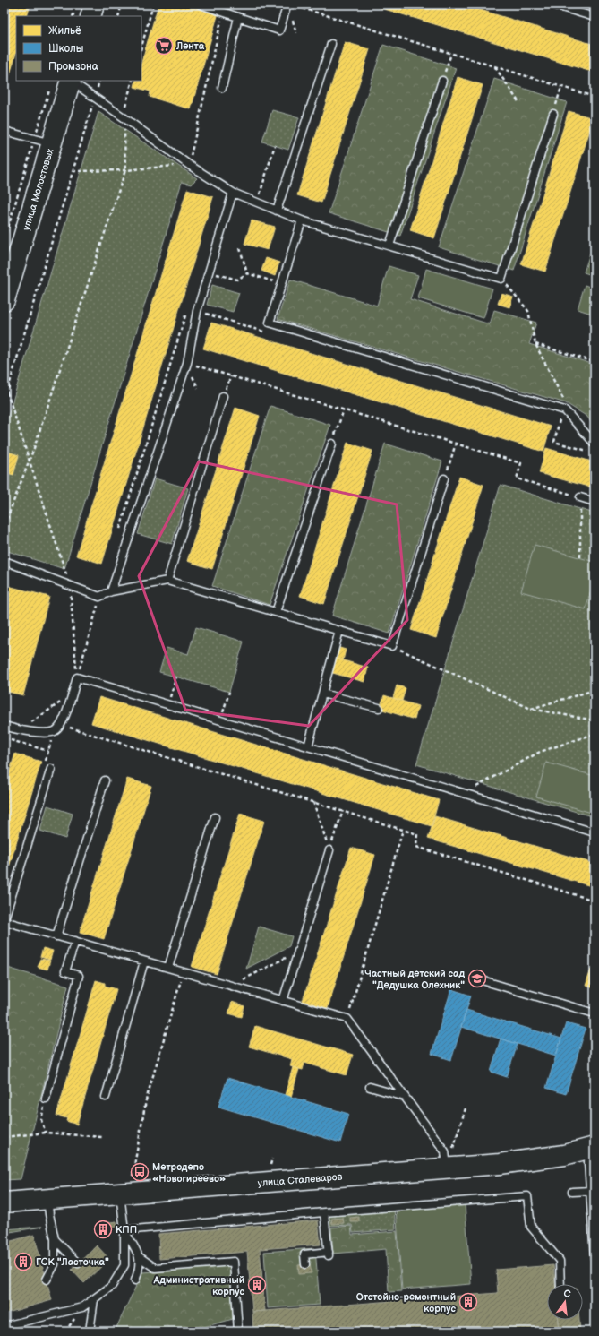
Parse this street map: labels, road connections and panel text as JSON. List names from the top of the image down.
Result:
{
  "streets": {
    "main road": ["улица Молостовых", "улица Сталеваров"]
  },
  "places": {
    "supermarket": ["Лента"],
    "school or university": ["Частный детский сад \"Дедушка Олехник\""],
    "bus stop": ["Метродепо «Новогиреево»"],
    "building": [
      "КПП",
      "ГСК \"Ласточка\"",
      "Административный корпус",
      "Отстойно-ремонтный корпус"
    ]
  },
  "legend": ["Жильё", "Школы", "Промзона"],
  "north": "top"
}
